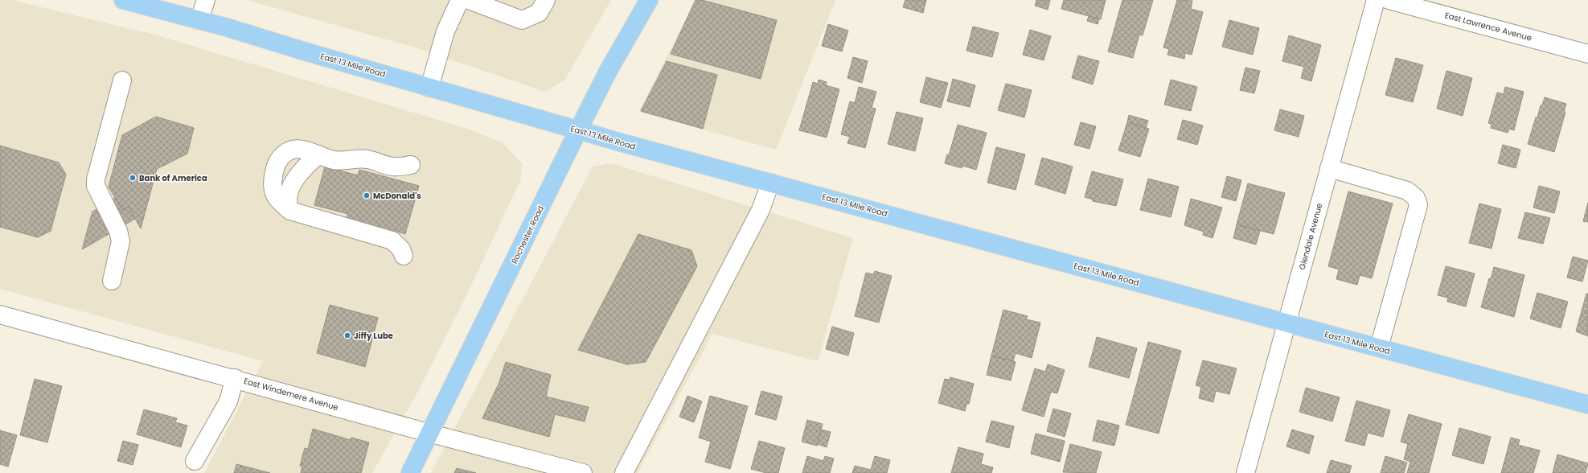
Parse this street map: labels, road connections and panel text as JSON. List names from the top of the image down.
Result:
{
  "streets": {
    "main road": ["East 13 Mile Road", "Rochester Road"],
    "street": ["East Lawrence Avenue", "Glendale Avenue", "East Windemere Avenue"]
  },
  "crossings": [
    ["East 13 Mile Road", "Rochester Road"],
    ["East 13 Mile Road", "Glendale Avenue"],
    ["Rochester Road", "East Windemere Avenue"]
  ],
  "places": ["Bank of America", "McDonald's", "Jiffy Lube"]
}
